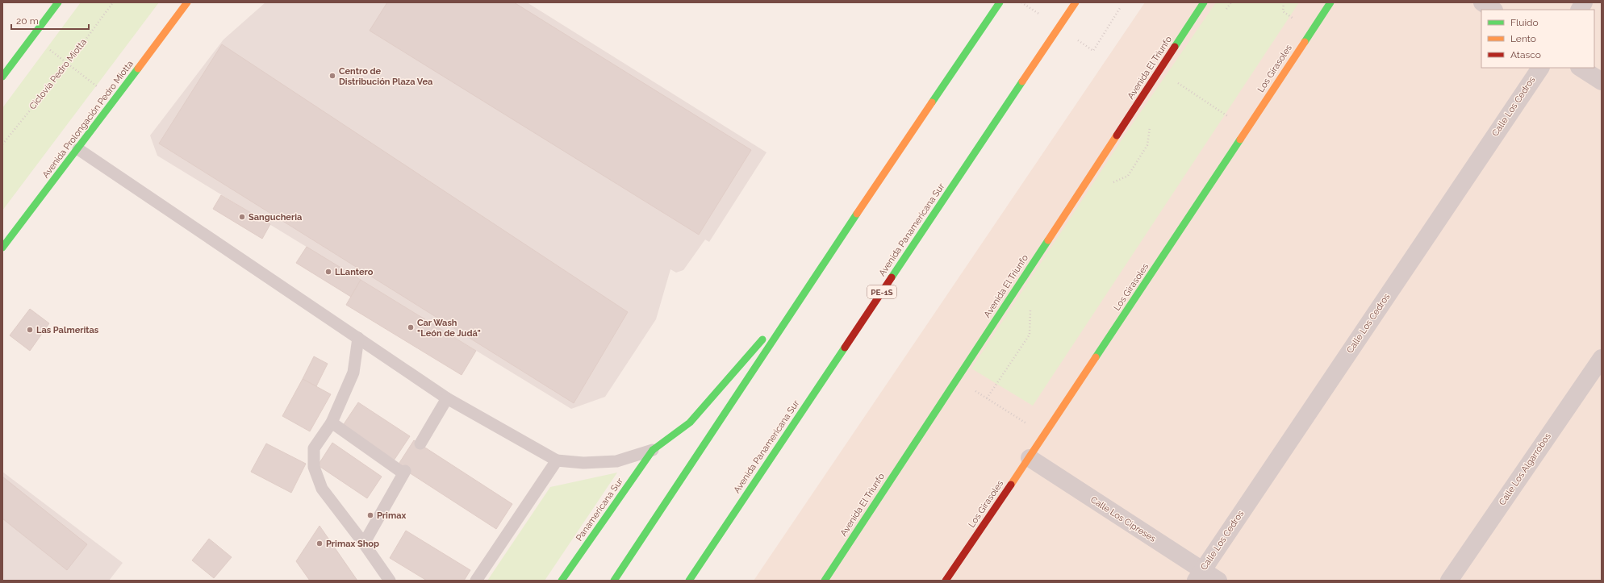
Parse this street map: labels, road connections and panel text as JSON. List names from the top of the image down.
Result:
{
  "streets": {
    "main road": [
      "Avenida El Triunfo",
      "Los Girasoles",
      "Avenida Prolongación Pedro Miotta",
      "Avenida Panamericana Sur",
      "PE-1S",
      "Panamericana Sur"
    ],
    "street": ["Calle Los Cedros", "Calle Los Algarrobos", "Calle Los Cipreses"],
    "path": ["Ciclovía Pedro Miotta"]
  },
  "crossings": [
    ["Los Girasoles", "Calle Los Cipreses"],
    ["Calle Los Cedros", "Calle Los Cipreses"]
  ],
  "places": [
    "Centro de Distribución Plaza Vea",
    "Sangucheria",
    "LLantero",
    "Car Wash \"León de Judá\"",
    "Las Palmeritas",
    "Primax",
    "Primax Shop"
  ],
  "legend": ["Fluido", "Lento", "Atasco"],
  "scale_bar": "20 m"
}
